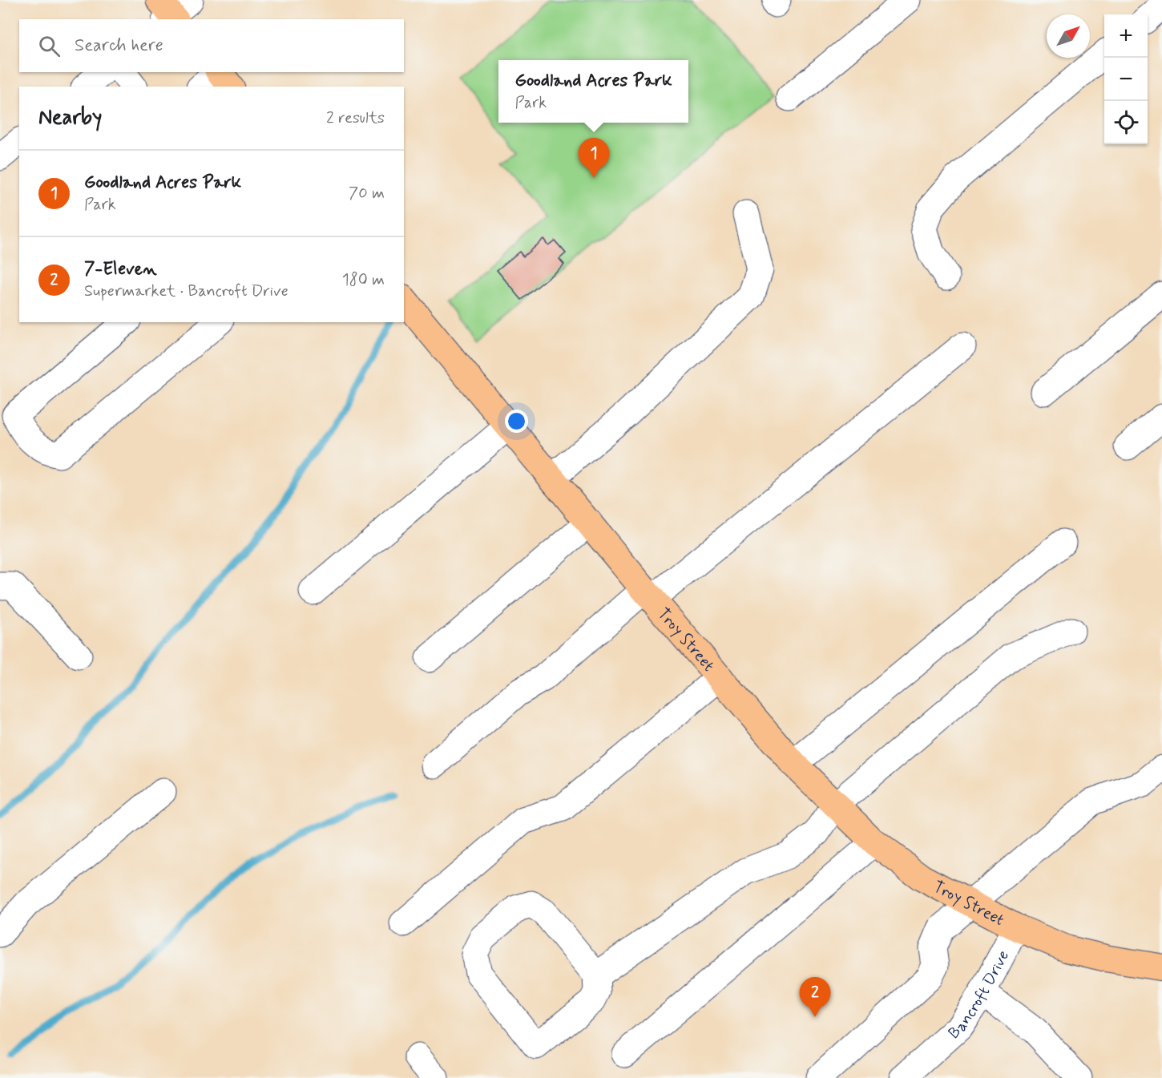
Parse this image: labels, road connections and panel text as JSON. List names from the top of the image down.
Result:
{
  "streets": {
    "main road": ["Troy Street"],
    "street": ["Bancroft Drive"]
  },
  "crossings": [
    ["Troy Street", "Bancroft Drive"]
  ],
  "north": "top right",
  "page": {
    "map_buttons": ["+", "−"],
    "search": "Search here",
    "popup": ["Goodland Acres Park", "Park"],
    "heading": ["Nearby", "2 results"],
    "pins": ["1", "2"],
    "list": [
      {
        "mark": "1",
        "name": "Goodland Acres Park",
        "note": "Park",
        "value": "70 m"
      },
      {
        "mark": "2",
        "name": "7-Eleven",
        "note": "Supermarket · Bancroft Drive",
        "value": "180 m"
      }
    ]
  }
}
